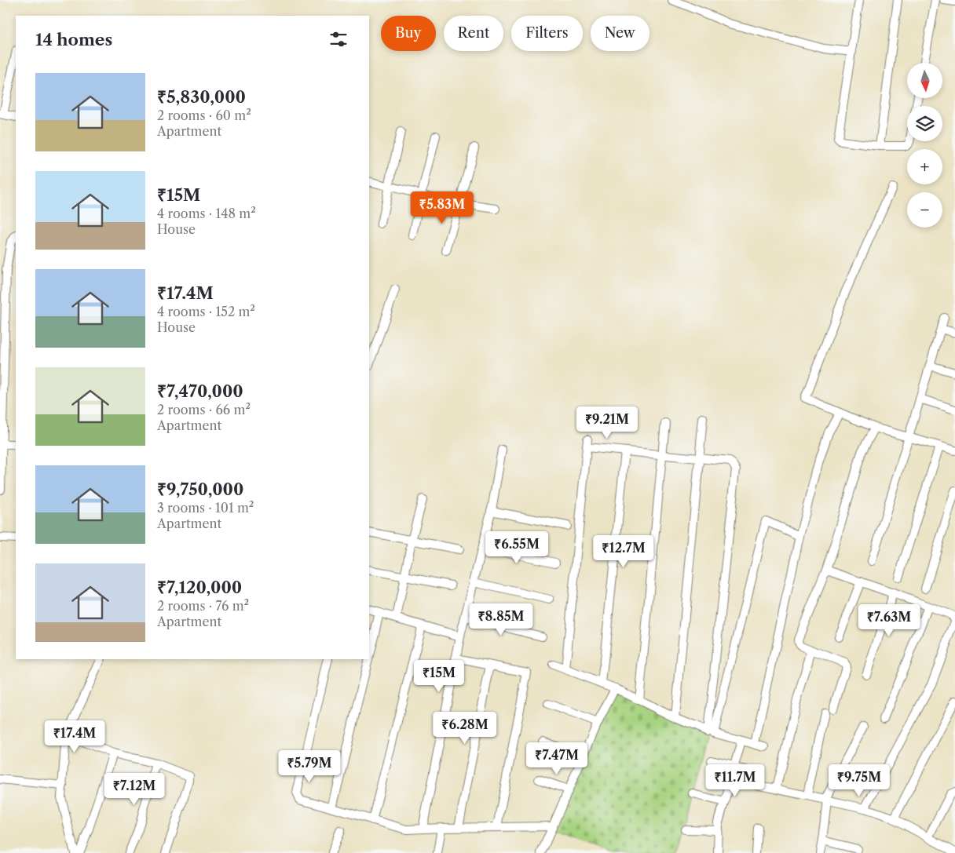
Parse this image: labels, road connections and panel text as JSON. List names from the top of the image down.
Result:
{
  "north": "bottom",
  "page": {
    "chip": [
      "Buy",
      "Rent",
      "Filters",
      "New"
    ],
    "heading": "14 homes",
    "map_buttons": ["+", "−"],
    "list": [
      {
        "name": "₹5,830,000",
        "note": "2 rooms · 60 m² · Apartment"
      },
      {
        "name": "₹15M",
        "note": "4 rooms · 148 m² · House"
      },
      {
        "name": "₹17.4M",
        "note": "4 rooms · 152 m² · House"
      },
      {
        "name": "₹7,470,000",
        "note": "2 rooms · 66 m² · Apartment"
      },
      {
        "name": "₹9,750,000",
        "note": "3 rooms · 101 m² · Apartment"
      },
      {
        "name": "₹7,120,000",
        "note": "2 rooms · 76 m² · Apartment"
      }
    ],
    "price": [
      "₹5.83M",
      "₹9.21M",
      "₹6.55M",
      "₹12.7M",
      "₹8.85M",
      "₹7.63M",
      "₹15M",
      "₹6.28M",
      "₹17.4M",
      "₹7.47M",
      "₹5.79M",
      "₹11.7M",
      "₹9.75M",
      "₹7.12M"
    ]
  }
}
